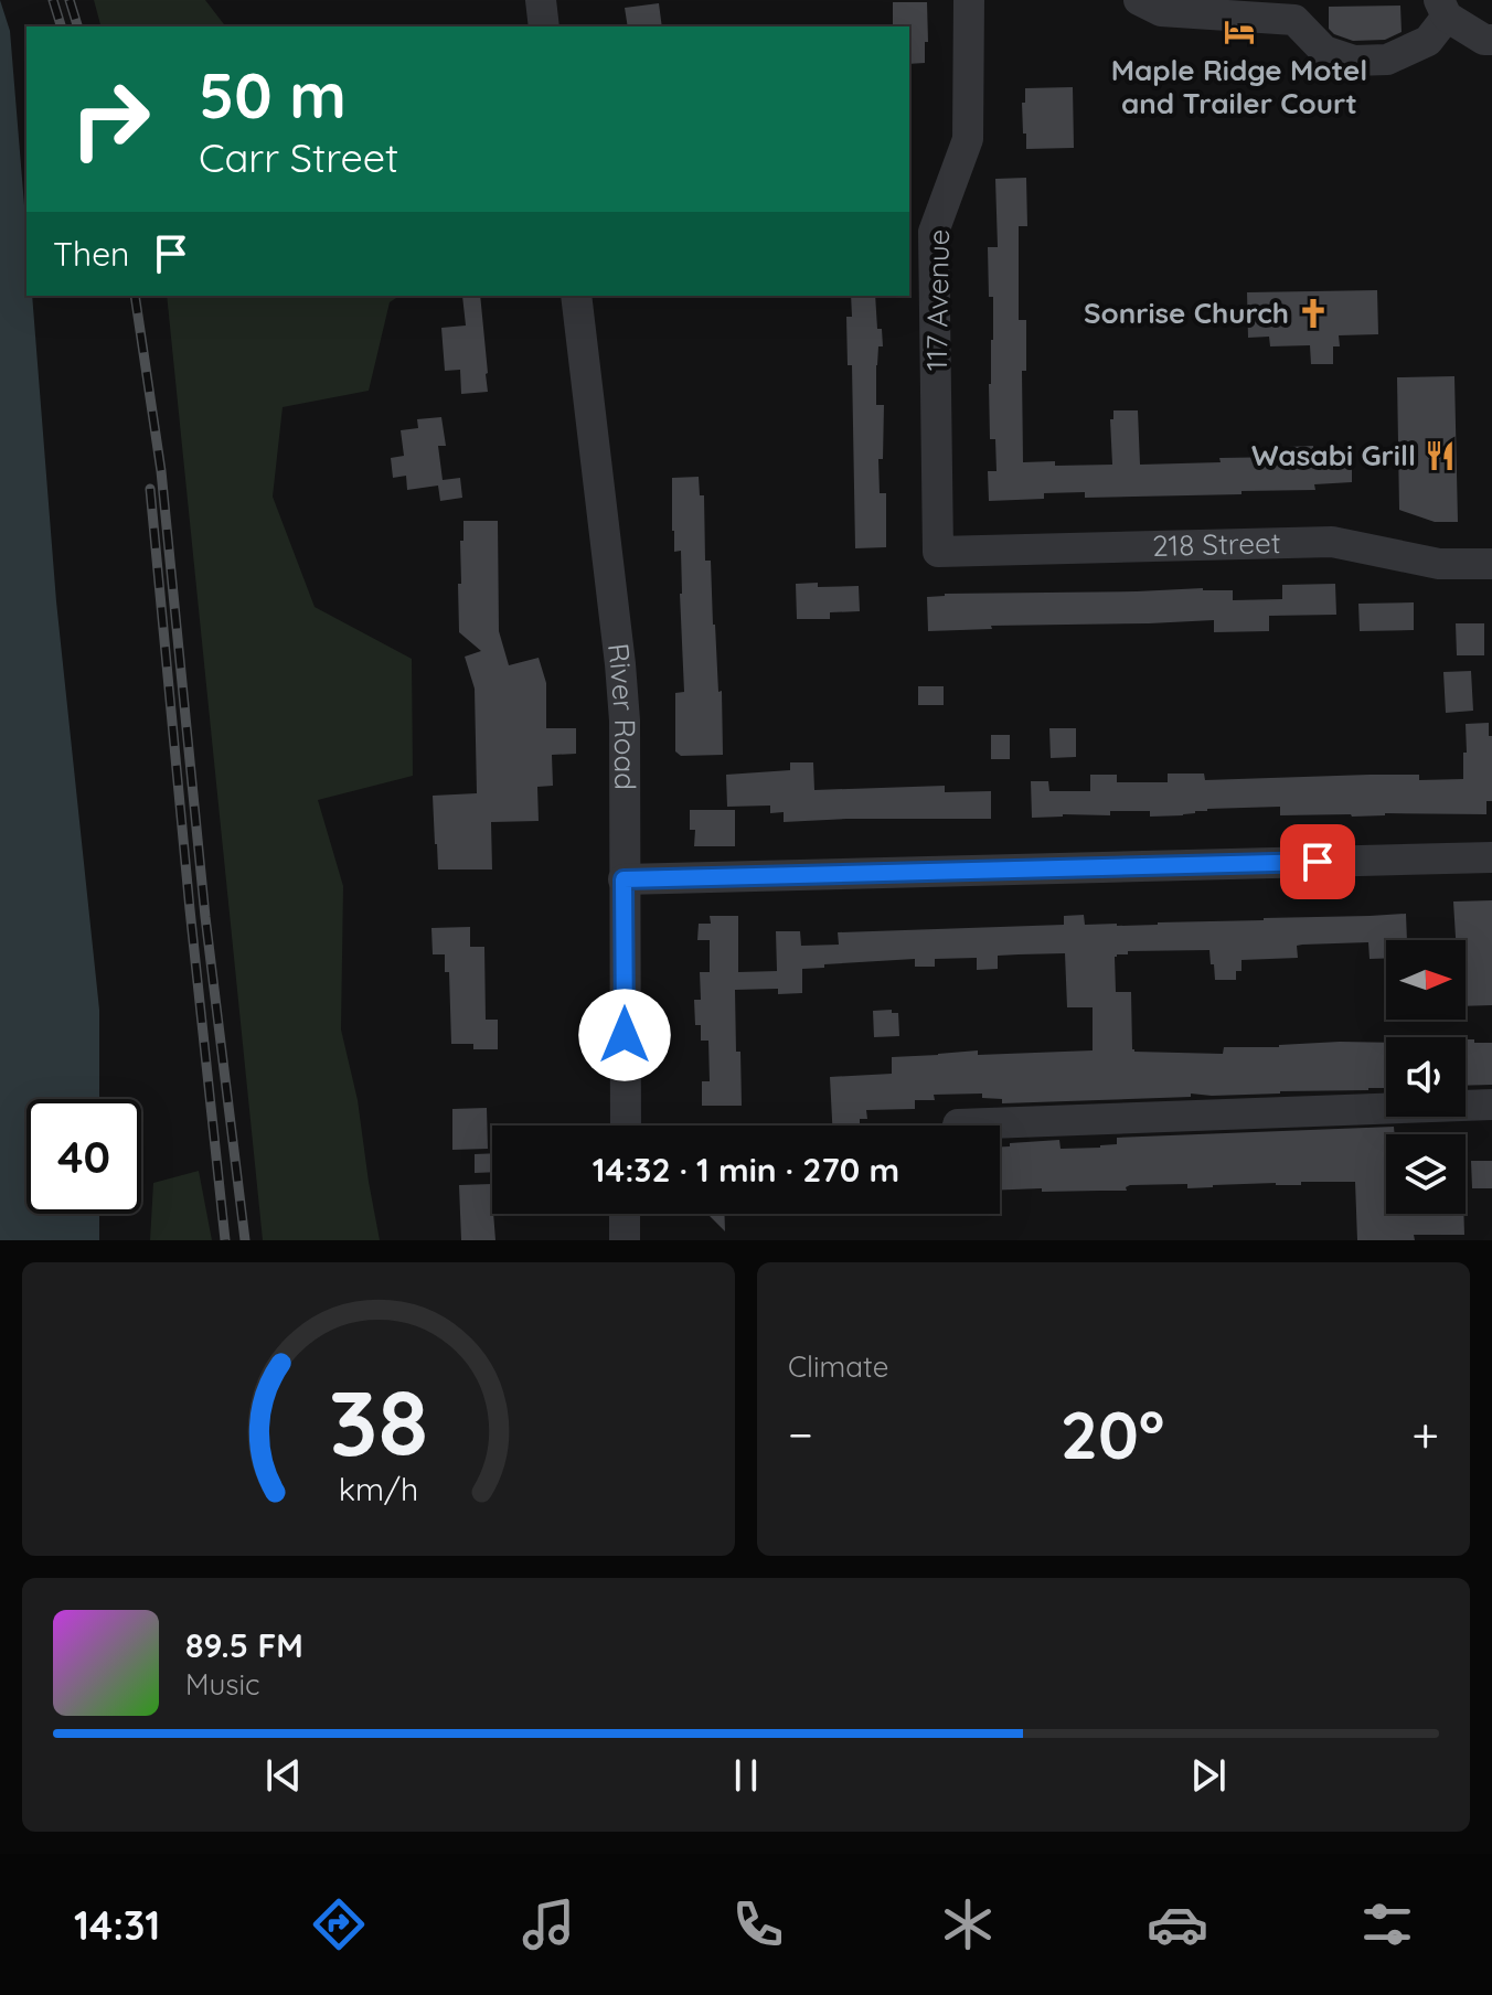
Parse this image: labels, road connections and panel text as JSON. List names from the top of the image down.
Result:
{
  "streets": {
    "street": ["117 Avenue", "218 Street", "River Road"]
  },
  "crossings": [
    ["117 Avenue", "218 Street"]
  ],
  "places": {
    "hotel": ["Maple Ridge Motel and Trailer Court"],
    "church": ["Sonrise Church"],
    "restaurant": ["Wasabi Grill"]
  },
  "north": "right",
  "page": {
    "turn": ["50 m", "Carr Street"],
    "then": "Then",
    "limit": "40",
    "trip": "14:32 · 1 min · 270 m",
    "tile": "Climate",
    "heat": ["−", "20°", "+"],
    "song": ["89.5 FM", "Music"],
    "tabs": "14:31",
    "gauge": ["38", "km/h"]
  }
}
